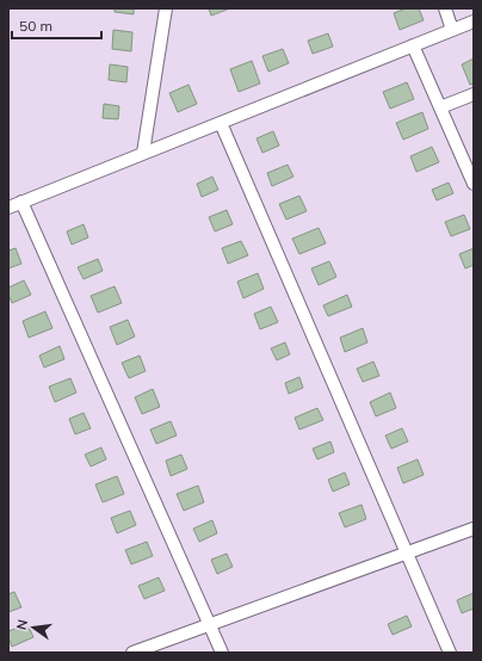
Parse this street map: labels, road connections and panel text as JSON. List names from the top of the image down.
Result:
{
  "scale_bar": "50 m",
  "north": "left"
}
